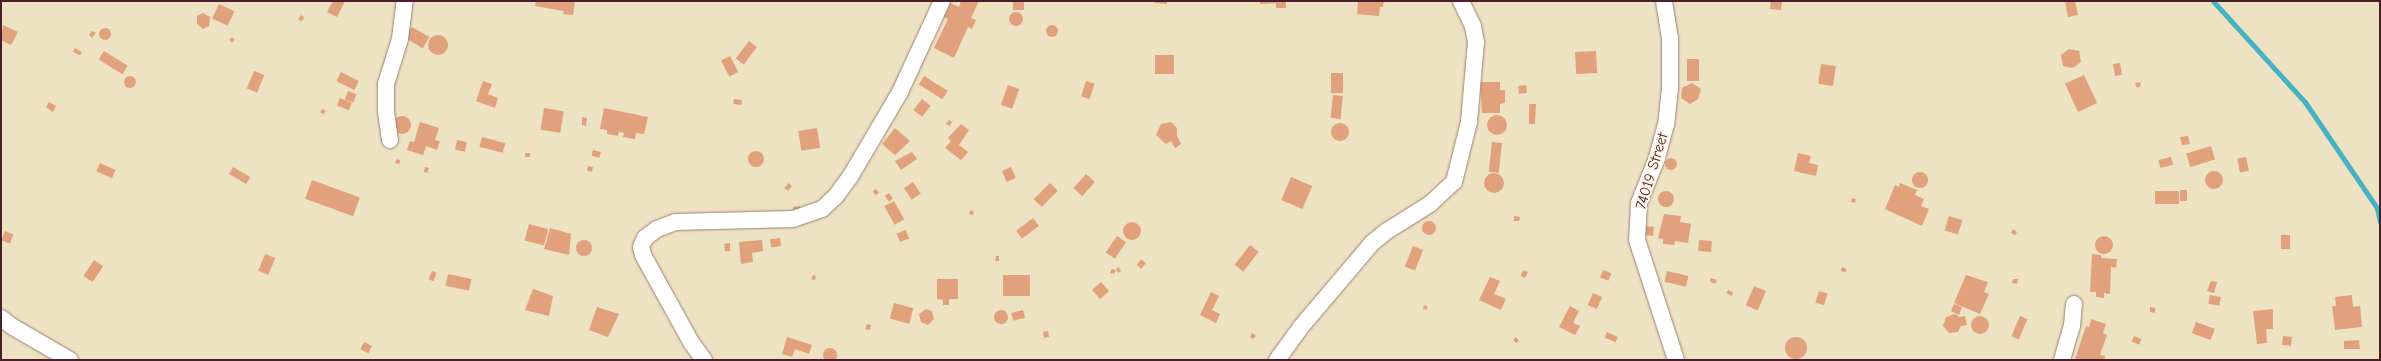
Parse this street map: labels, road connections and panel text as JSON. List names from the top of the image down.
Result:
{
  "streets": {
    "street": ["74019 Street"]
  }
}
